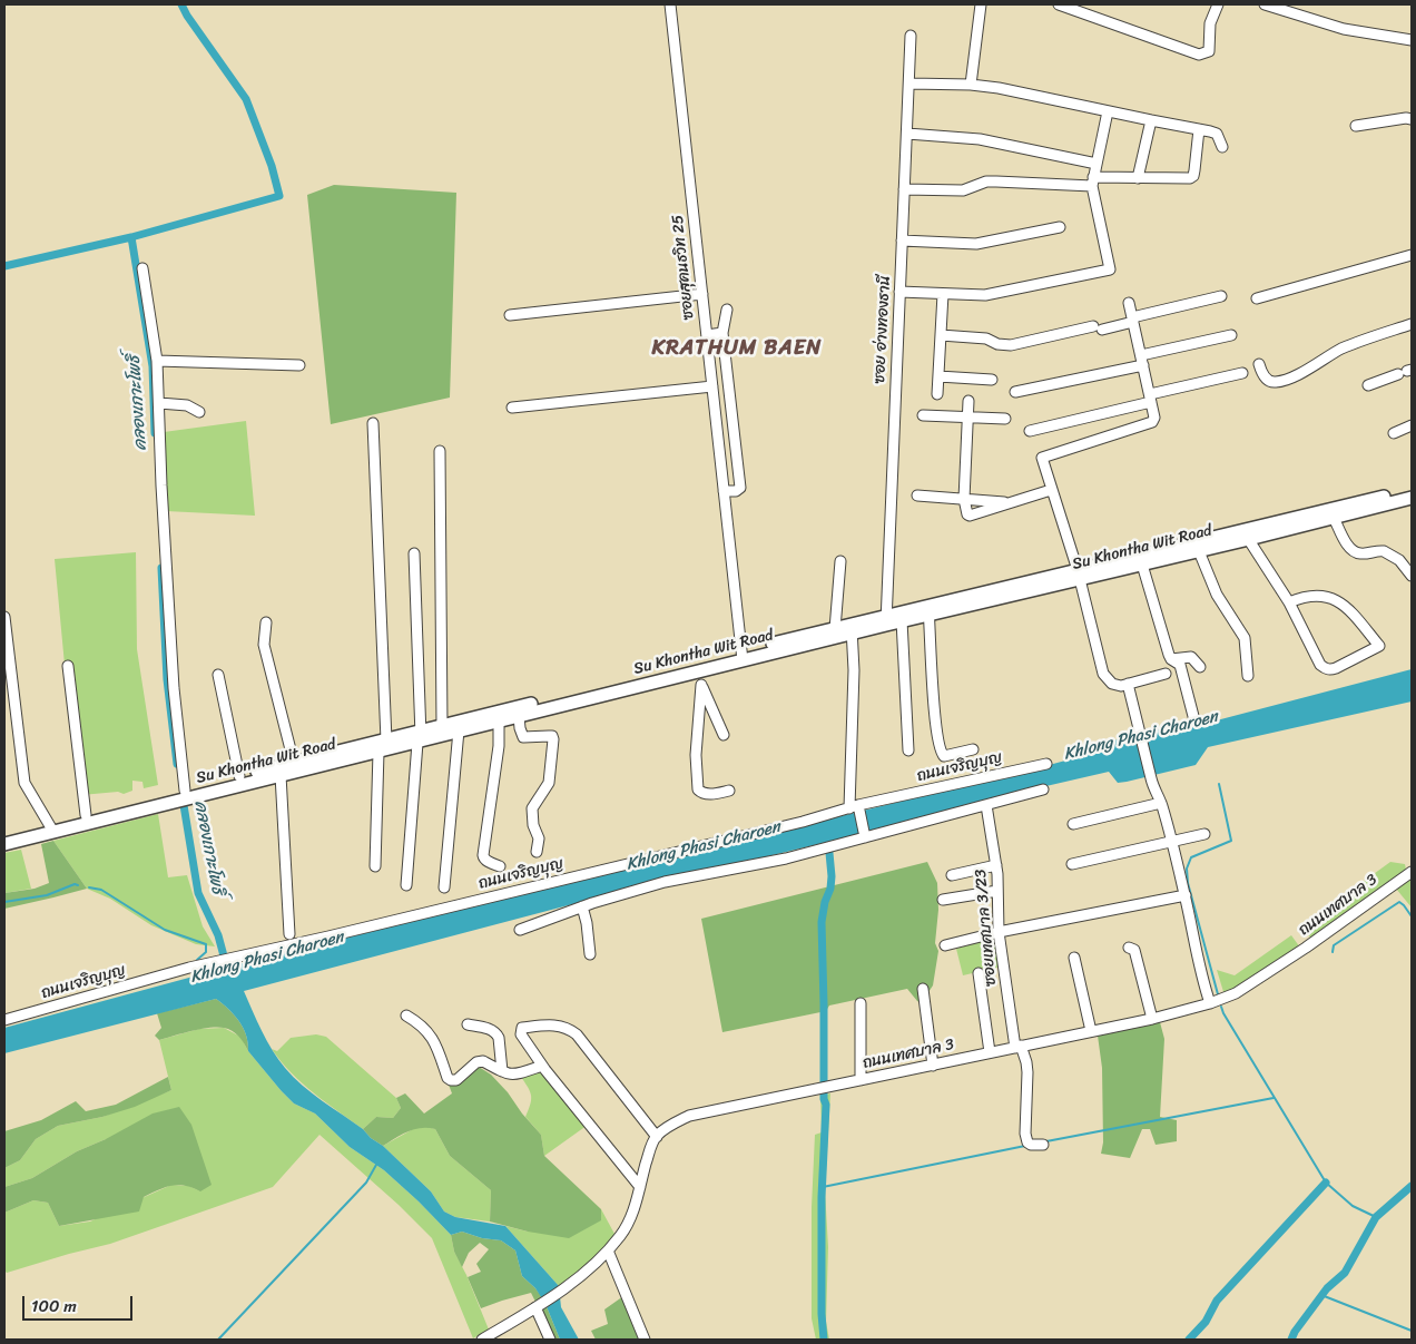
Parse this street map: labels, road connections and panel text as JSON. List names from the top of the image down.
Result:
{
  "streets": {
    "main road": ["Su Khontha Wit Road"],
    "street": [
      "ซอยสุคนธวิท 25",
      "ซอย อ่างทองธานี",
      "ถนนเจริญบุญ",
      "ถนนเทศบาล 3",
      "ซอยเทศบาล 3/23"
    ]
  },
  "crossings": [
    ["ซอยสุคนธวิท 25", "Su Khontha Wit Road"],
    ["ซอย อ่างทองธานี", "Su Khontha Wit Road"],
    ["ถนนเทศบาล 3", "ซอยเทศบาล 3/23"]
  ],
  "districts": ["KRATHUM BAEN"],
  "water": ["คลองเกาะโพธิ์", "Khlong Phasi Charoen"],
  "scale_bar": "100 m"
}
